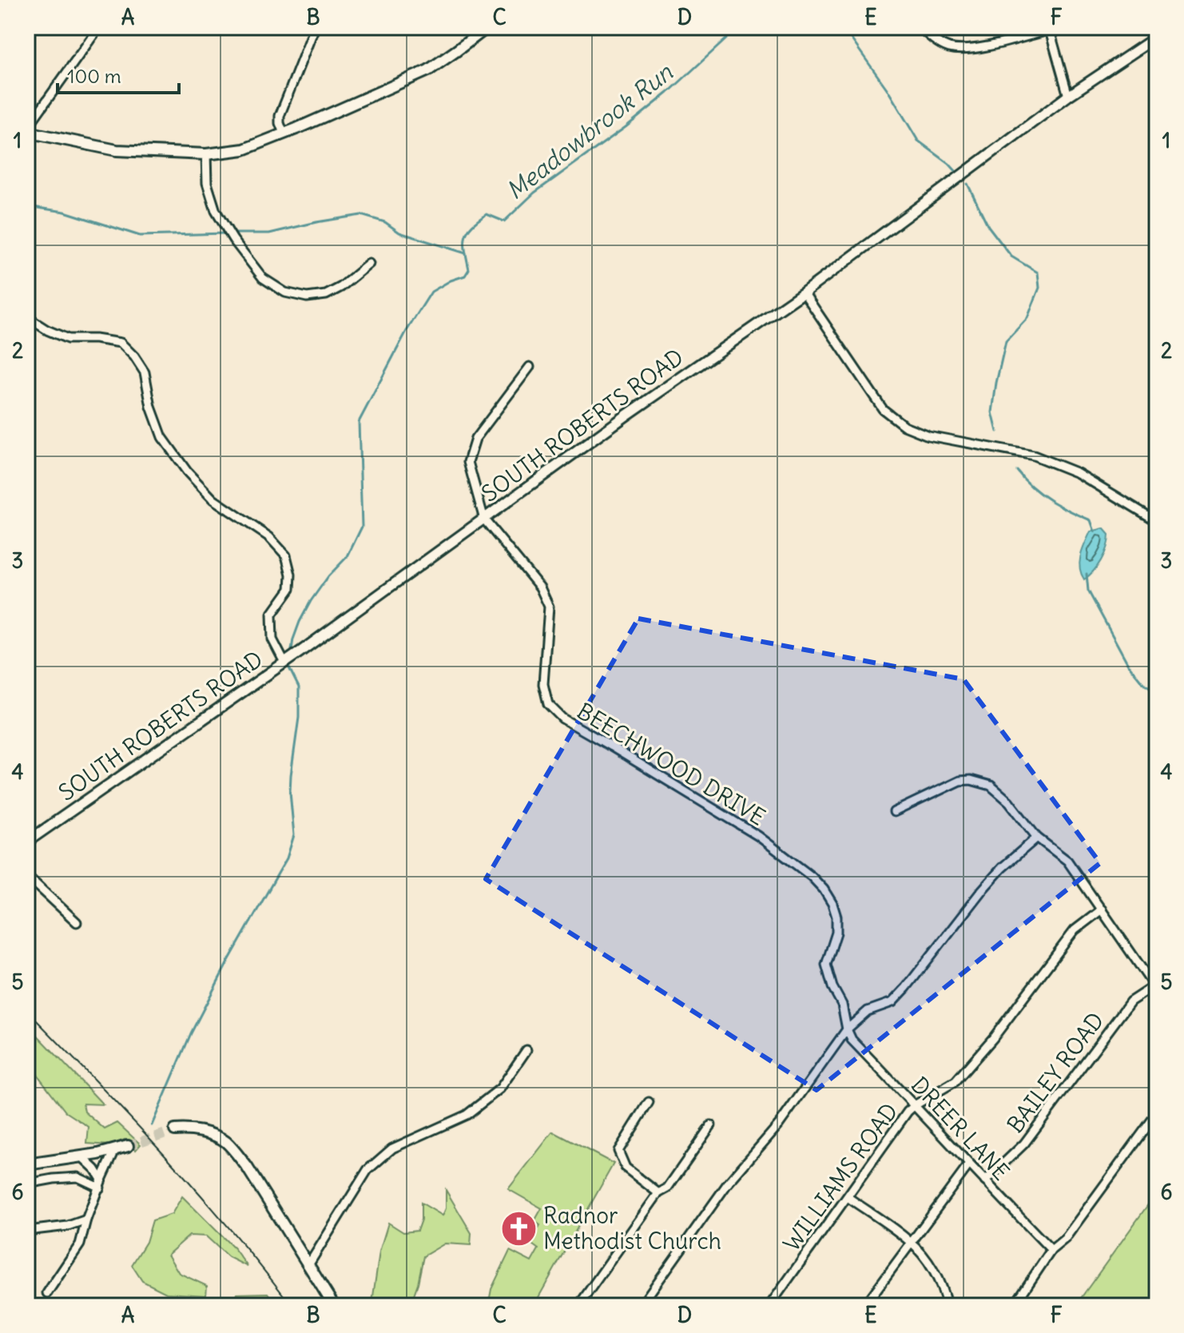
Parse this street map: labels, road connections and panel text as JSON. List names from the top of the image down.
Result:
{
  "streets": {
    "street": [
      "SOUTH ROBERTS ROAD",
      "BEECHWOOD DRIVE",
      "BAILEY ROAD",
      "DREER LANE",
      "WILLIAMS ROAD"
    ]
  },
  "crossings": [
    ["SOUTH ROBERTS ROAD", "BEECHWOOD DRIVE"],
    ["BEECHWOOD DRIVE", "DREER LANE"],
    ["BAILEY ROAD", "DREER LANE"],
    ["DREER LANE", "WILLIAMS ROAD"]
  ],
  "water": ["Meadowbrook Run"],
  "places": {
    "church": ["Radnor Methodist Church"]
  },
  "scale_bar": "100 m",
  "grid": {
    "columns": [
      "A",
      "B",
      "C",
      "D",
      "E",
      "F"
    ],
    "rows": [
      "1",
      "2",
      "3",
      "4",
      "5",
      "6"
    ]
  }
}
